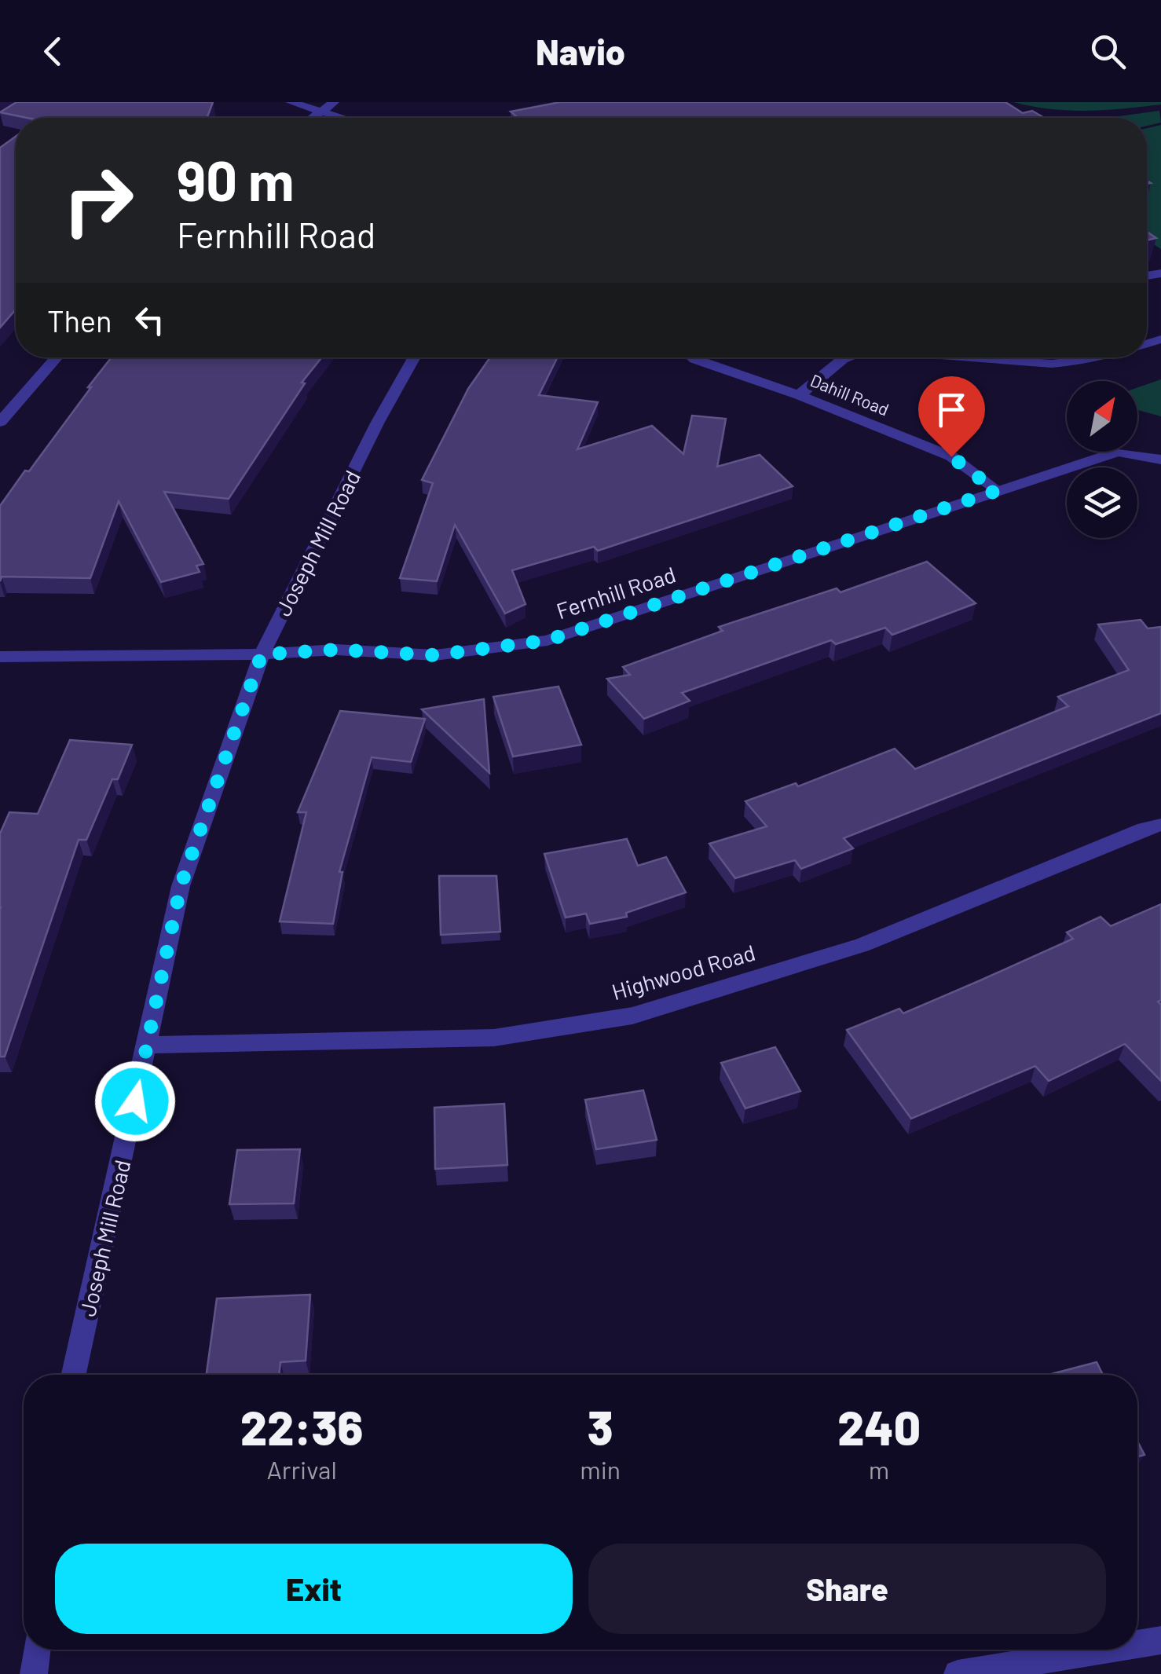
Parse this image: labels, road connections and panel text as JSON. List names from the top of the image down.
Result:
{
  "streets": {
    "street": [
      "Dahill Road",
      "Joseph Mill Road",
      "Fernhill Road",
      "Highwood Road"
    ]
  },
  "crossings": [
    ["Dahill Road", "Fernhill Road"],
    ["Joseph Mill Road", "Fernhill Road"],
    ["Joseph Mill Road", "Highwood Road"]
  ],
  "north": "top right",
  "page": {
    "header": "Navio",
    "turn": ["90 m", "Fernhill Road"],
    "then": "Then",
    "eta": [
      "22:36",
      "Arrival",
      "3",
      "min",
      "240",
      "m"
    ],
    "buttons": ["Exit", "Share"]
  }
}
